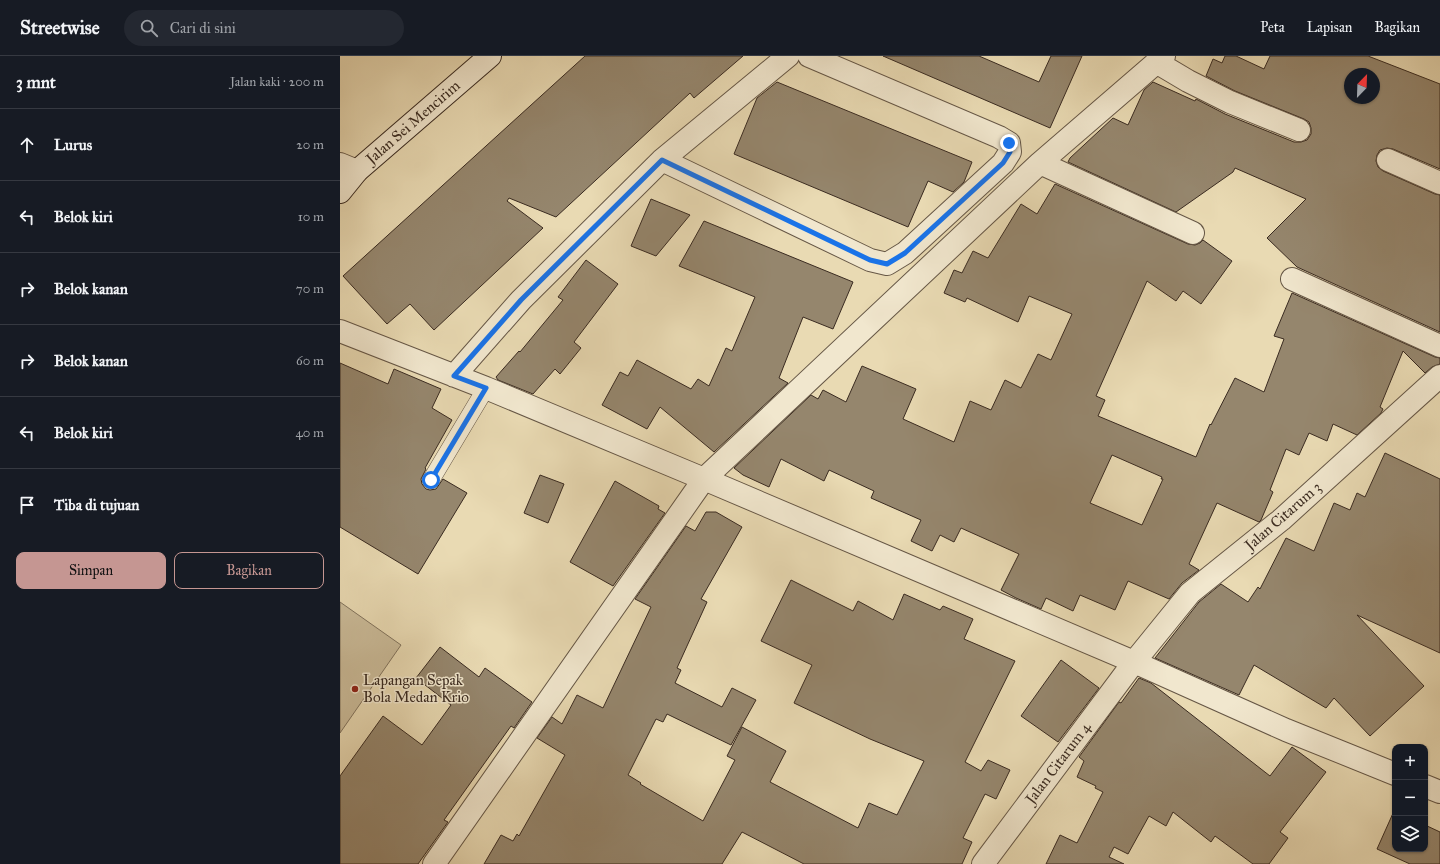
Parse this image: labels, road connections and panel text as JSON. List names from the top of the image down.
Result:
{
  "streets": {
    "street": ["Jalan Sei Mencirim", "Jalan Citarum 3", "Jalan Citarum 4"]
  },
  "crossings": [
    ["Jalan Citarum 3", "Jalan Citarum 4"]
  ],
  "places": ["Lapangan Sepak Bola Medan Krio"],
  "north": "top right",
  "page": {
    "header": "Streetwise",
    "search": "Cari di sini",
    "nav": ["Peta", "Lapisan", "Bagikan"],
    "heading": ["3 mnt", "Jalan kaki · 200 m"],
    "list": [
      ["Lurus", "20 m"],
      ["Belok kiri", "10 m"],
      ["Belok kanan", "70 m"],
      ["Belok kanan", "60 m"],
      ["Belok kiri", "40 m"],
      "Tiba di tujuan"
    ],
    "buttons": ["Simpan", "Bagikan"],
    "map_buttons": ["+", "−"]
  }
}
